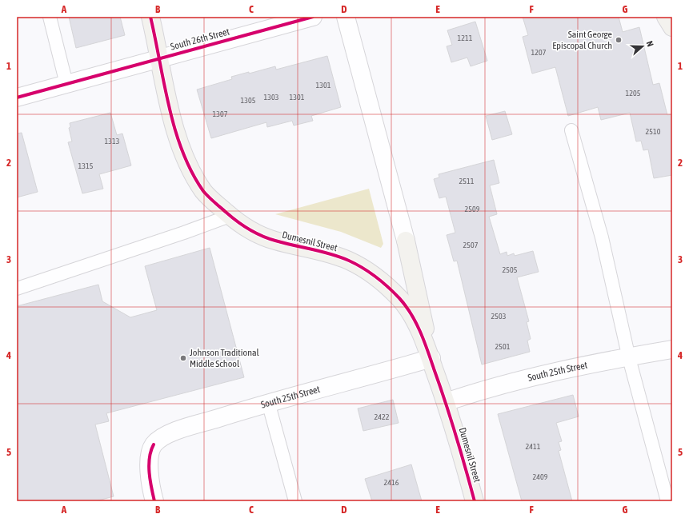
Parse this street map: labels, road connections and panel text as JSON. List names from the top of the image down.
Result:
{
  "streets": {
    "main road": ["Dumesnil Street"],
    "street": ["South 26th Street", "South 25th Street"]
  },
  "crossings": [
    ["South 26th Street", "Dumesnil Street"],
    ["Dumesnil Street", "South 25th Street"]
  ],
  "places": ["Saint George Episcopal Church", "Johnson Traditional Middle School"],
  "house_numbers": [
    "1211",
    "1207",
    "1301",
    "1205",
    "1303",
    "1301",
    "1305",
    "1307",
    "2510",
    "1313",
    "1315",
    "2511",
    "2509",
    "2507",
    "2505",
    "2503",
    "2501",
    "2422",
    "2411",
    "2409",
    "2416"
  ],
  "north": "right",
  "grid": {
    "columns": [
      "A",
      "B",
      "C",
      "D",
      "E",
      "F",
      "G"
    ],
    "rows": [
      "1",
      "2",
      "3",
      "4",
      "5"
    ]
  }
}
